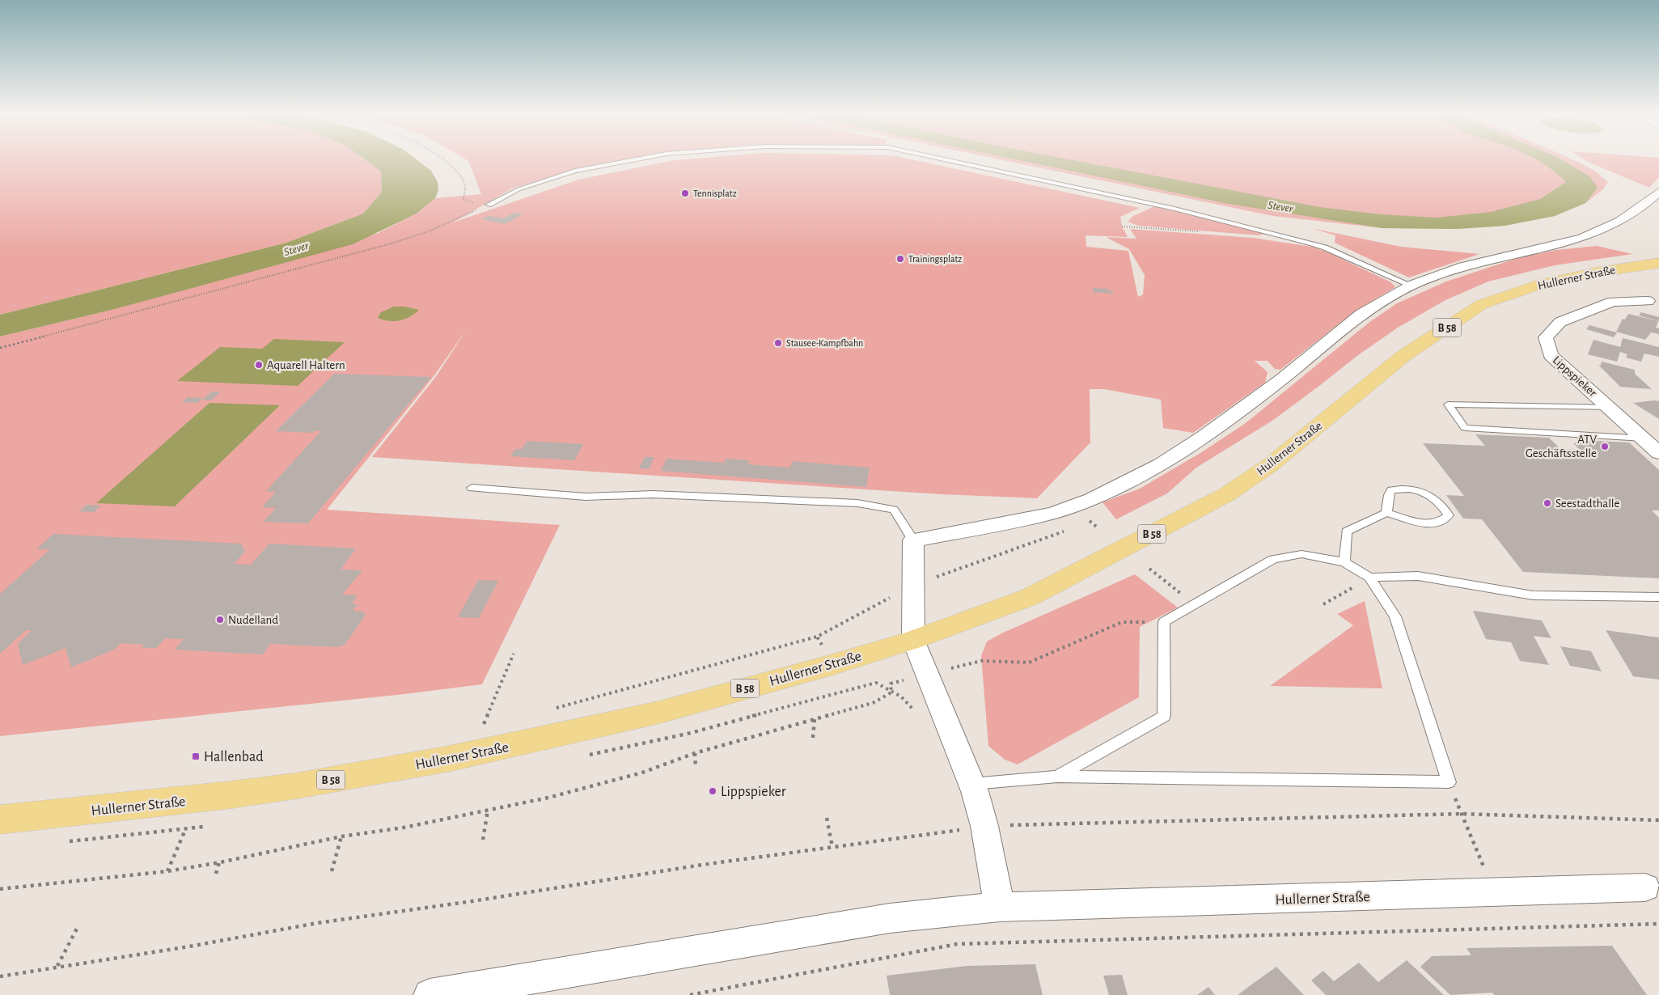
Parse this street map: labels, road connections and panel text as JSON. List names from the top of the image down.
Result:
{
  "streets": {
    "main road": ["Hullerner Straße", "B 58"],
    "street": ["Lippspieker"]
  },
  "water": ["Stever"],
  "places": {
    "other": [
      "Tennisplatz",
      "Trainingsplatz",
      "Stausee-Kampfbahn",
      "Aquarell Haltern",
      "ATV Geschäftsstelle",
      "Seestadthalle",
      "Nudelland",
      "Lippspieker"
    ],
    "transit": ["Hallenbad"]
  }
}
